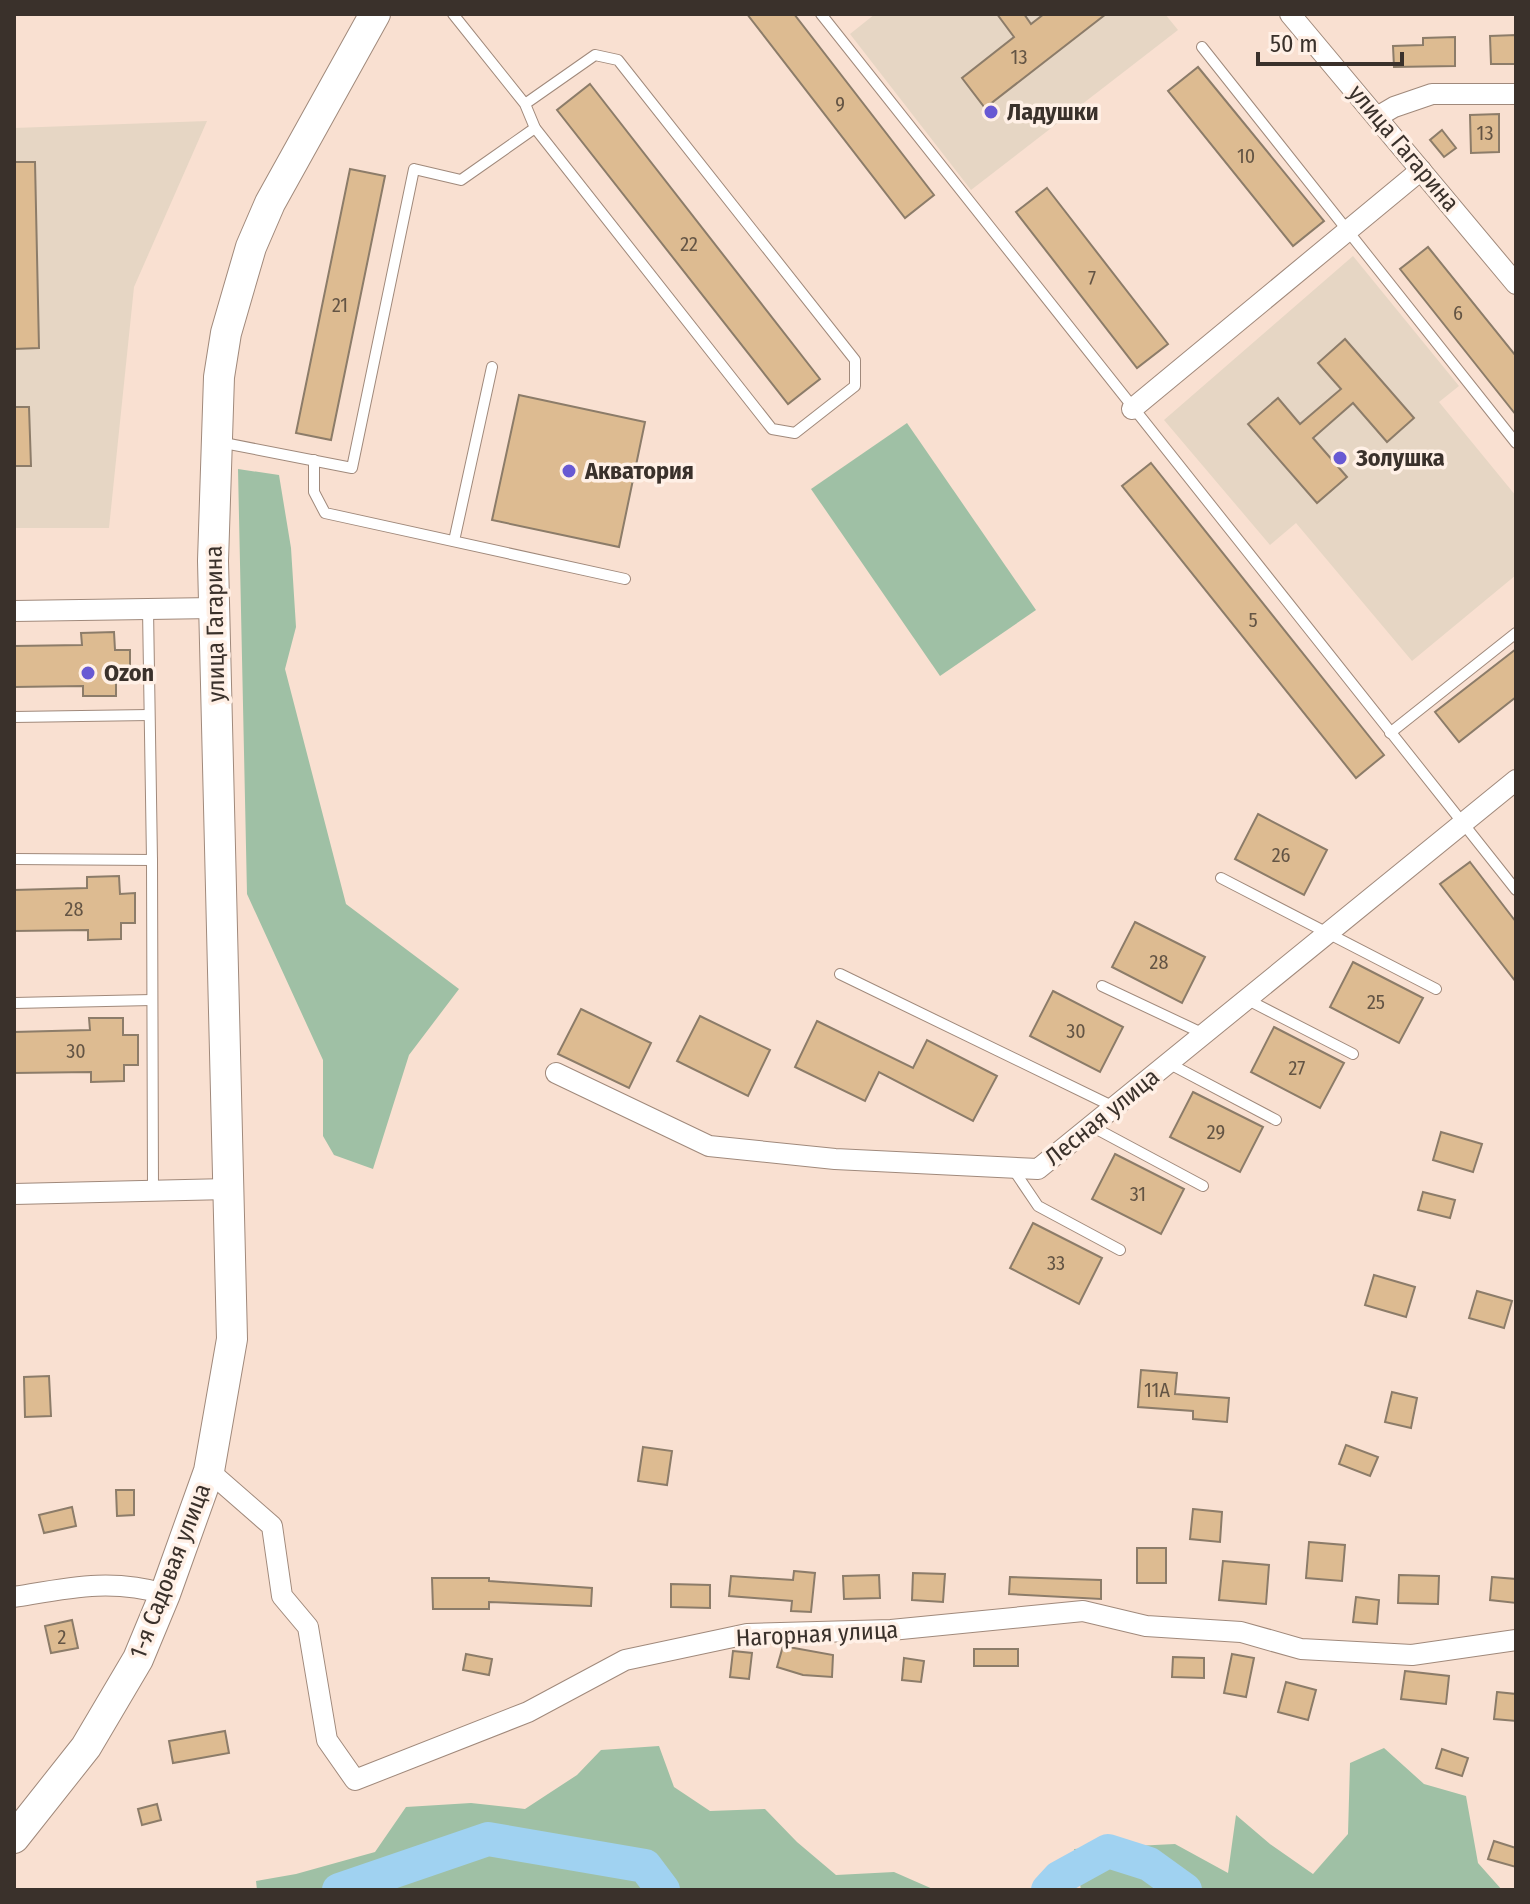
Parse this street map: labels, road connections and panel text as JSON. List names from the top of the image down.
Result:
{
  "streets": {
    "street": [
      "улица Гагарина",
      "Лесная улица",
      "1-я Садовая улица",
      "Нагорная улица"
    ]
  },
  "crossings": [
    ["улица Гагарина", "1-я Садовая улица"],
    ["1-я Садовая улица", "Нагорная улица"]
  ],
  "places": [
    "Ладушки",
    "Золушка",
    "Акватория",
    "Ozon"
  ],
  "house_numbers": [
    "13",
    "9",
    "13",
    "10",
    "22",
    "7",
    "21",
    "6",
    "5",
    "26",
    "28",
    "28",
    "25",
    "30",
    "30",
    "27",
    "29",
    "31",
    "33",
    "11А",
    "2"
  ],
  "scale_bar": "50 m"
}
